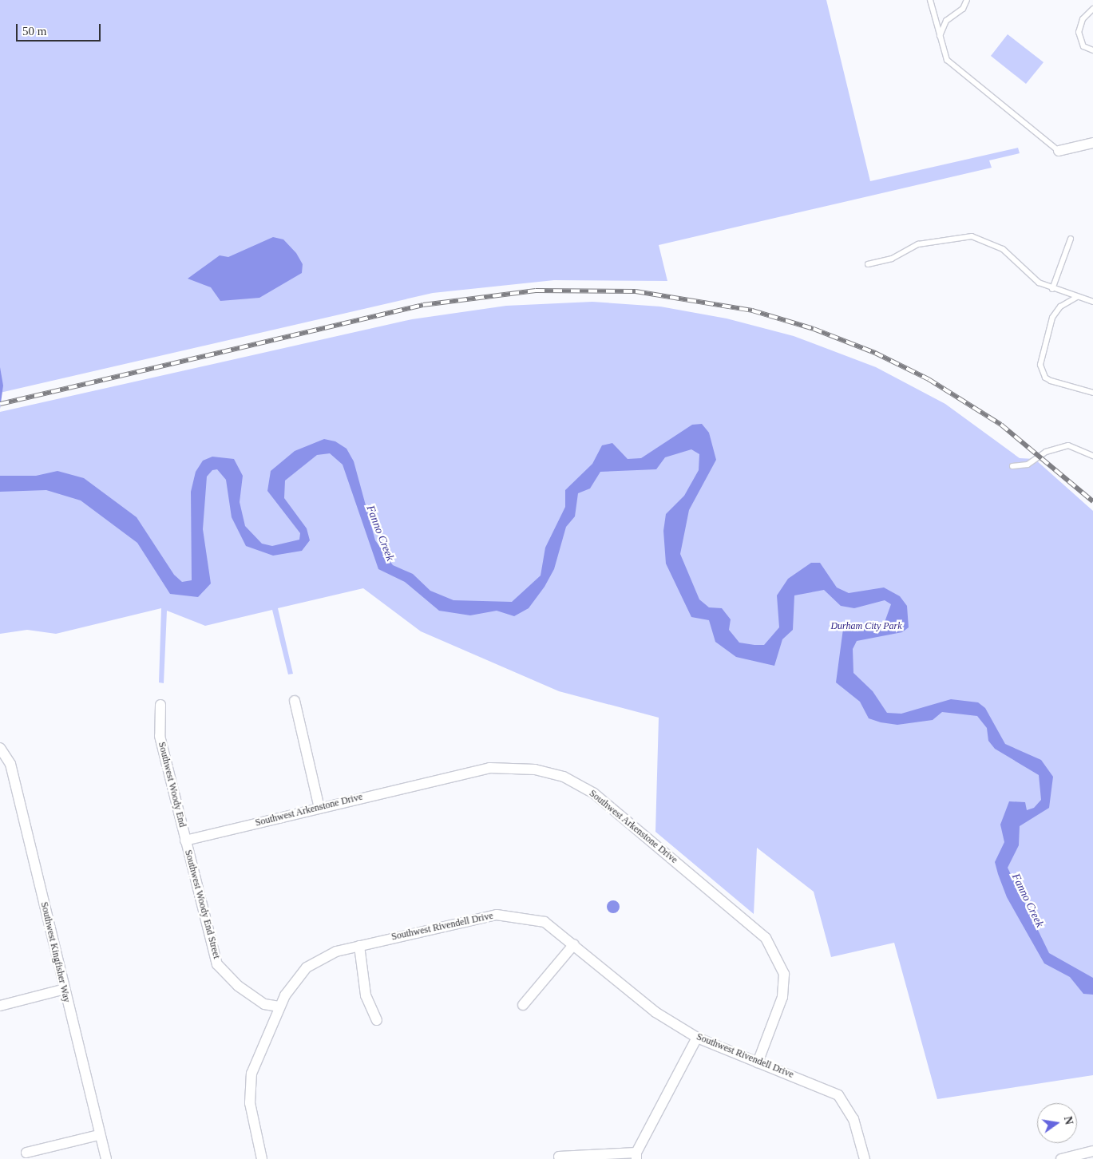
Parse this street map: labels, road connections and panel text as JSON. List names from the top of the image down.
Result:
{
  "streets": {
    "street": [
      "Southwest Woody End",
      "Southwest Arkenstone Drive",
      "Southwest Woody End Street",
      "Southwest Rivendell Drive",
      "Southwest Kingfisher Way"
    ]
  },
  "crossings": [
    ["Southwest Woody End", "Southwest Arkenstone Drive"],
    ["Southwest Woody End", "Southwest Woody End Street"],
    ["Southwest Arkenstone Drive", "Southwest Woody End Street"],
    ["Southwest Arkenstone Drive", "Southwest Rivendell Drive"],
    ["Southwest Woody End Street", "Southwest Rivendell Drive"]
  ],
  "water": ["Fanno Creek"],
  "parks": ["Durham City Park"],
  "scale_bar": "50 m",
  "north": "right"
}
